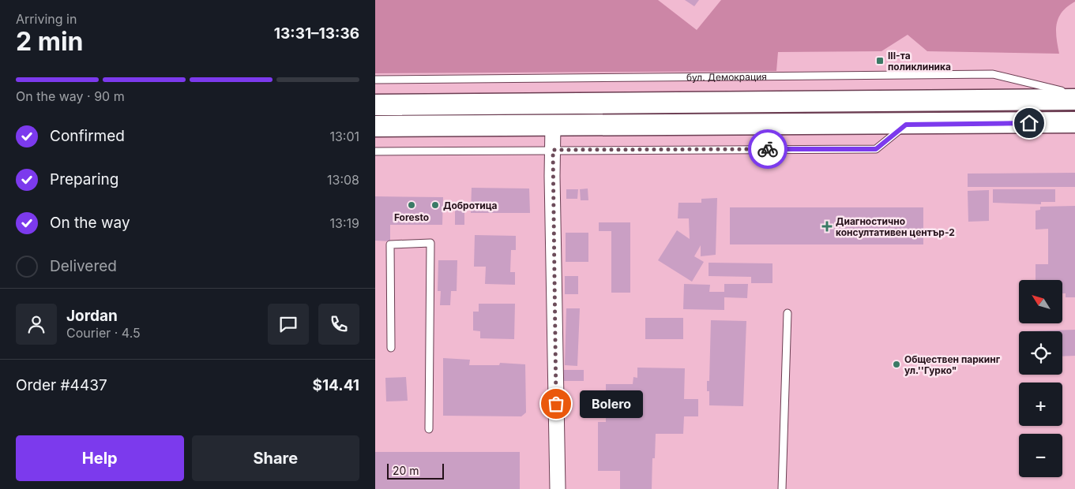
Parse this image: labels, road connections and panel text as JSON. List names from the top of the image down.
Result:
{
  "streets": {
    "lane": ["бул. Демокрация"]
  },
  "places": {
    "transit": ["III-та поликлиника"],
    "other": [
      "Foresto",
      "Добротица",
      "Oбществен паркинг ул.''Гурко\"",
      "Bolero"
    ],
    "health": ["Диагностично консултативен център-2"]
  },
  "scale_bar": "20 m",
  "north": "top left",
  "page": {
    "heading": ["2 min", "Arriving in", "13:31–13:36"],
    "panel": [
      "Jordan",
      "Courier · 4.5",
      "Order #4437",
      "$14.41"
    ],
    "bar": "On the way · 90 m",
    "list": [
      ["Confirmed", "13:01"],
      ["Preparing", "13:08"],
      ["On the way", "13:19"],
      "Delivered"
    ],
    "map_buttons": ["+", "−"],
    "bubble": "Bolero",
    "buttons": ["Help", "Share"],
    "scale": "20 m"
  }
}
